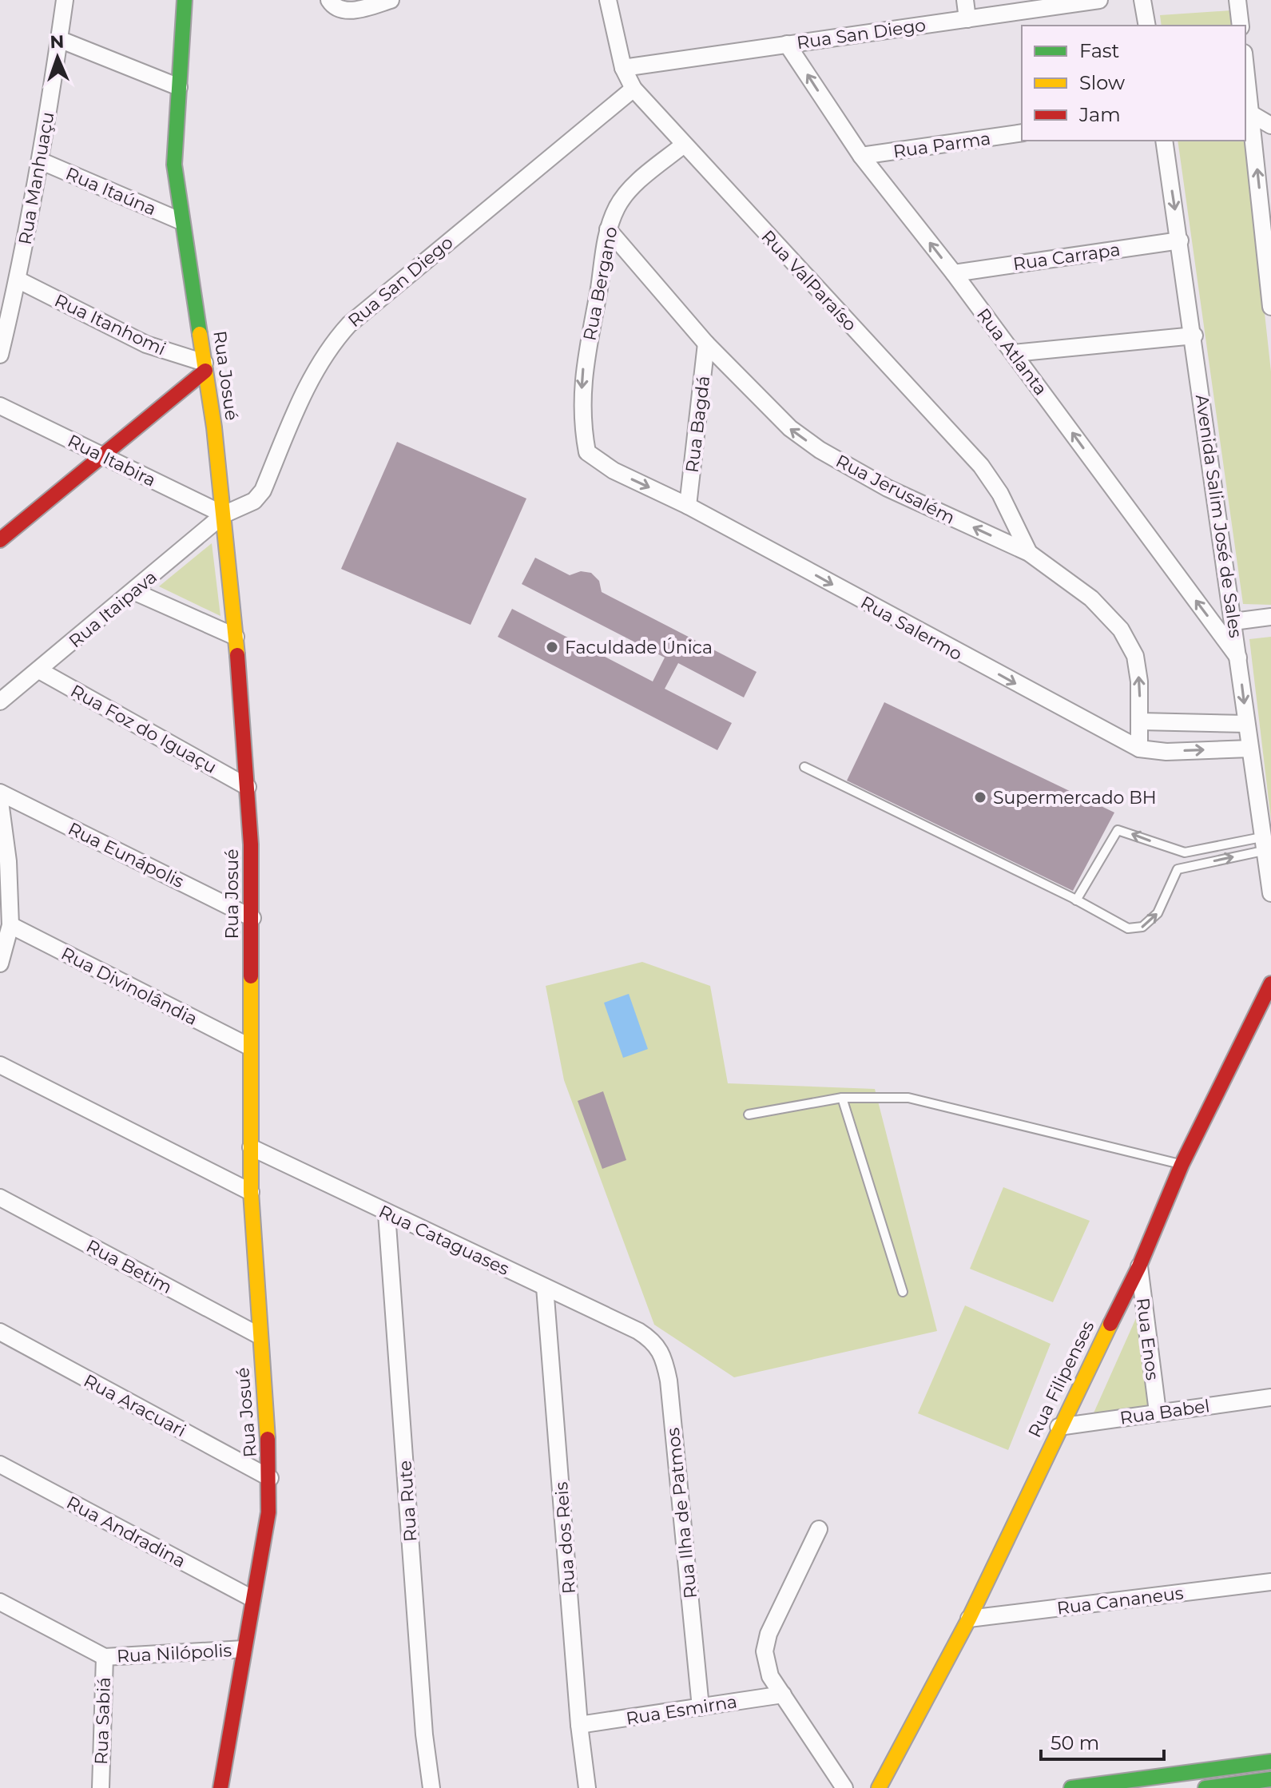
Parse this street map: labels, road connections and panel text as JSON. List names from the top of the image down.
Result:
{
  "streets": {
    "street": [
      "Rua San Diego",
      "Rua Parma",
      "Rua Manhuaçu",
      "Rua Itaúna",
      "Rua Carrapa",
      "Rua ValParaíso",
      "Rua Bergano",
      "Rua Itanhomi",
      "Rua Atlanta",
      "Rua Josué",
      "Rua Bagdá",
      "Rua Itabira",
      "Rua Jerusalém",
      "Avenida Salim José de Sales",
      "Rua Itaipava",
      "Rua Salermo",
      "Rua Foz do Iguaçu",
      "Rua Eunápolis",
      "Rua Divinolândia",
      "Rua Cataguases",
      "Rua Betim",
      "Rua Enos",
      "Rua Filipenses",
      "Rua Aracuari",
      "Rua Babel",
      "Rua Rute",
      "Rua Ilha de Patmos",
      "Rua Andradina",
      "Rua dos Reis",
      "Rua Cananeus",
      "Rua Nilópolis",
      "Rua Esmirna",
      "Rua Sabiá"
    ]
  },
  "crossings": [
    ["Rua San Diego", "Rua ValParaíso"],
    ["Rua San Diego", "Rua Atlanta"],
    ["Rua San Diego", "Rua Josué"],
    ["Rua San Diego", "Rua Itabira"],
    ["Rua San Diego", "Rua Itaipava"],
    ["Rua Parma", "Rua Atlanta"],
    ["Rua Manhuaçu", "Rua Itaúna"],
    ["Rua Manhuaçu", "Rua Itanhomi"],
    ["Rua Itaúna", "Rua Josué"],
    ["Rua Carrapa", "Rua Atlanta"],
    ["Rua Carrapa", "Avenida Salim José de Sales"],
    ["Rua ValParaíso", "Rua Bergano"],
    ["Rua ValParaíso", "Rua Jerusalém"],
    ["Rua Bergano", "Rua Jerusalém"],
    ["Rua Bergano", "Rua Salermo"],
    ["Rua Itanhomi", "Rua Josué"],
    ["Rua Atlanta", "Avenida Salim José de Sales"],
    ["Rua Josué", "Rua Itabira"],
    ["Rua Josué", "Rua Itaipava"],
    ["Rua Josué", "Rua Foz do Iguaçu"],
    ["Rua Josué", "Rua Eunápolis"],
    ["Rua Josué", "Rua Divinolândia"],
    ["Rua Josué", "Rua Cataguases"],
    ["Rua Josué", "Rua Betim"],
    ["Rua Josué", "Rua Aracuari"],
    ["Rua Josué", "Rua Andradina"],
    ["Rua Josué", "Rua Nilópolis"],
    ["Rua Bagdá", "Rua Jerusalém"],
    ["Rua Bagdá", "Rua Salermo"],
    ["Rua Itabira", "Rua Itaipava"],
    ["Rua Jerusalém", "Rua Salermo"],
    ["Avenida Salim José de Sales", "Rua Salermo"],
    ["Rua Itaipava", "Rua Foz do Iguaçu"],
    ["Rua Cataguases", "Rua Rute"],
    ["Rua Cataguases", "Rua Ilha de Patmos"],
    ["Rua Cataguases", "Rua dos Reis"],
    ["Rua Enos", "Rua Filipenses"],
    ["Rua Enos", "Rua Babel"],
    ["Rua Filipenses", "Rua Babel"],
    ["Rua Filipenses", "Rua Cananeus"],
    ["Rua Ilha de Patmos", "Rua Esmirna"],
    ["Rua dos Reis", "Rua Esmirna"],
    ["Rua Nilópolis", "Rua Sabiá"]
  ],
  "one_way": [
    "Rua Bergano",
    "Rua Atlanta",
    "Rua Jerusalém",
    "Rua Salermo"
  ],
  "places": ["Faculdade Única", "Supermercado BH"],
  "legend": ["Fast", "Slow", "Jam"],
  "scale_bar": "50 m",
  "north": "top"
}
